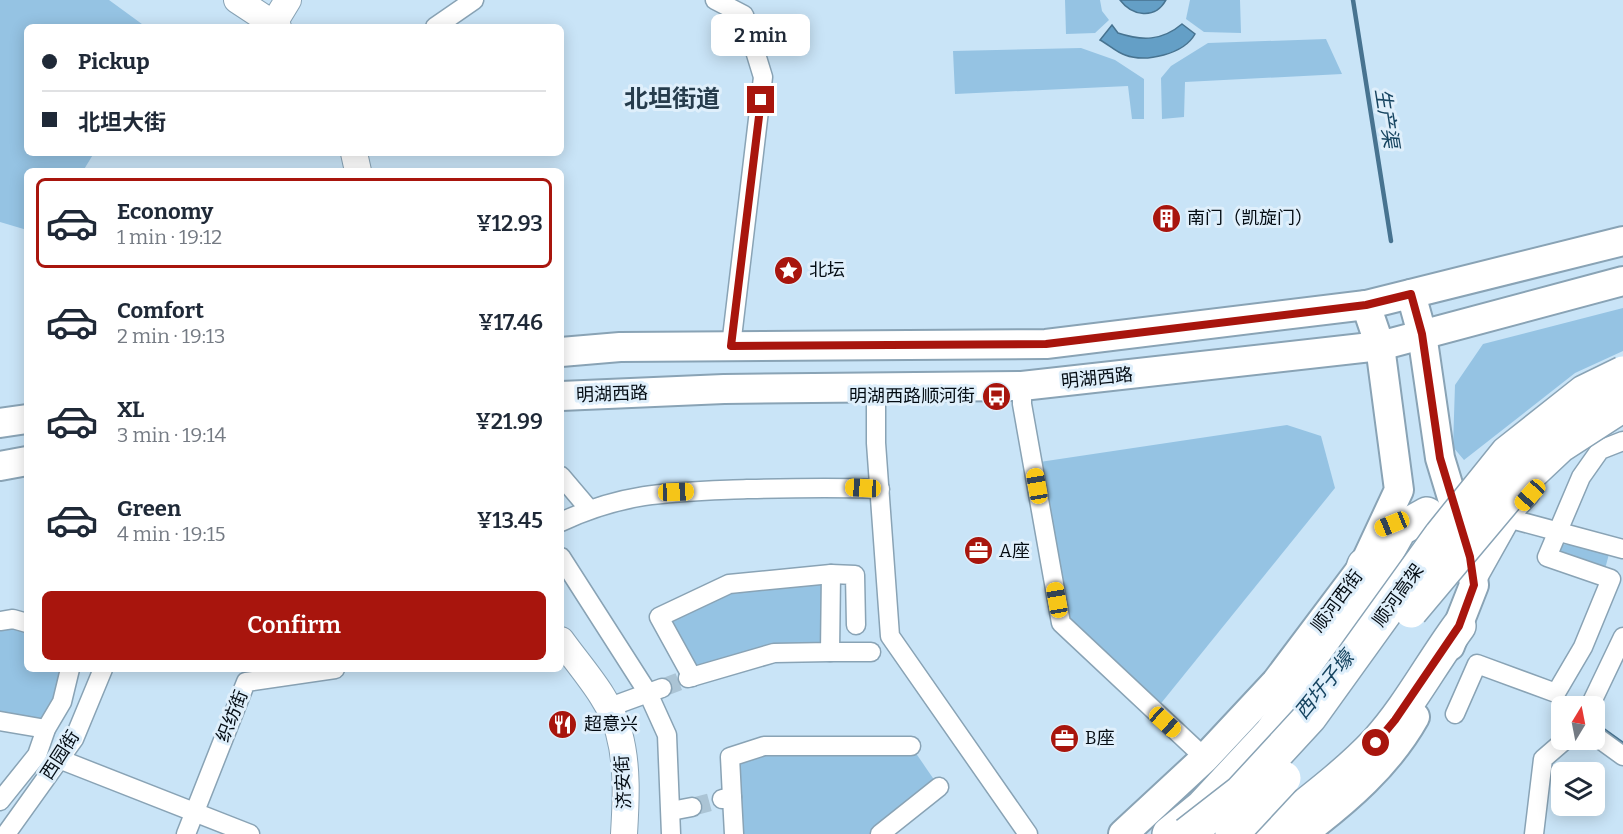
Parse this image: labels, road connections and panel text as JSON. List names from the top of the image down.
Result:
{
  "streets": {
    "highway": ["顺河高架"],
    "main road": ["明湖西路", "顺河西街", "济安街"],
    "street": ["织纺街", "西园街"]
  },
  "crossings": [
    ["明湖西路", "顺河西街"]
  ],
  "districts": ["北坦街道"],
  "water": ["生产渠", "西圩子壕"],
  "places": {
    "building": ["南门（凯旋门）"],
    "place": ["北坛"],
    "bus stop": ["明湖西路顺河街"],
    "office": ["A座", "B座"],
    "restaurant": ["超意兴"]
  },
  "north": "top",
  "page": {
    "bubble": "2 min",
    "banner": ["Pickup", "北坦大街"],
    "list": [
      {
        "name": "Economy",
        "note": "1 min · 19:12",
        "value": "¥12.93"
      },
      {
        "name": "Comfort",
        "note": "2 min · 19:13",
        "value": "¥17.46"
      },
      {
        "name": "XL",
        "note": "3 min · 19:14",
        "value": "¥21.99"
      },
      {
        "name": "Green",
        "note": "4 min · 19:15",
        "value": "¥13.45"
      }
    ],
    "buttons": "Confirm"
  }
}
